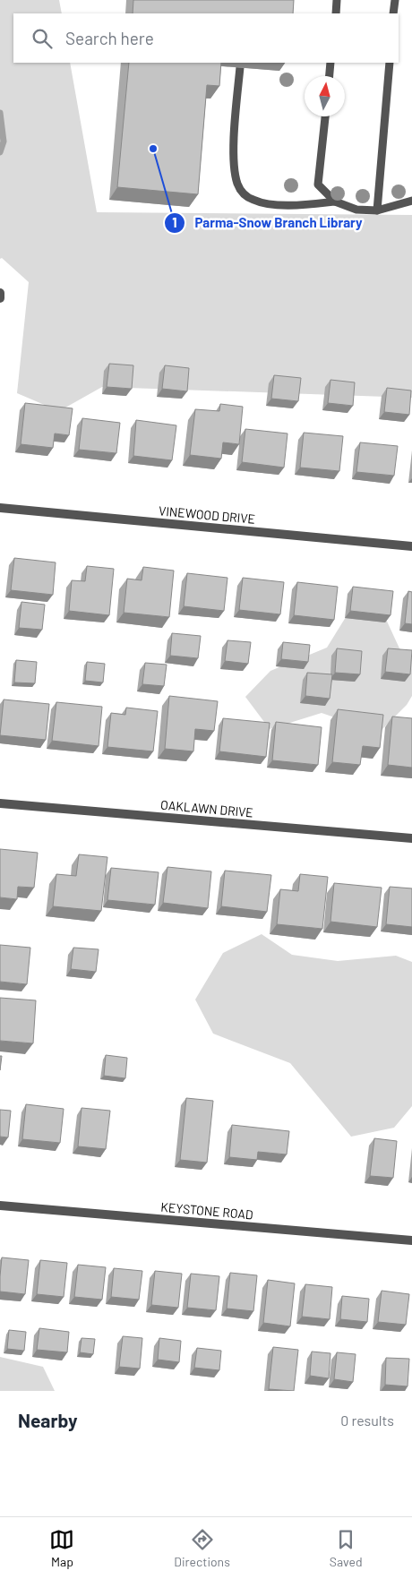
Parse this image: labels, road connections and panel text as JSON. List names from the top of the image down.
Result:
{
  "streets": {
    "street": ["VINEWOOD DRIVE", "OAKLAWN DRIVE", "KEYSTONE ROAD"]
  },
  "places": ["Parma-Snow Branch Library"],
  "north": "top",
  "page": {
    "search": "Search here",
    "heading": ["Nearby", "0 results"],
    "nav": ["Map", "Directions", "Saved"]
  }
}
